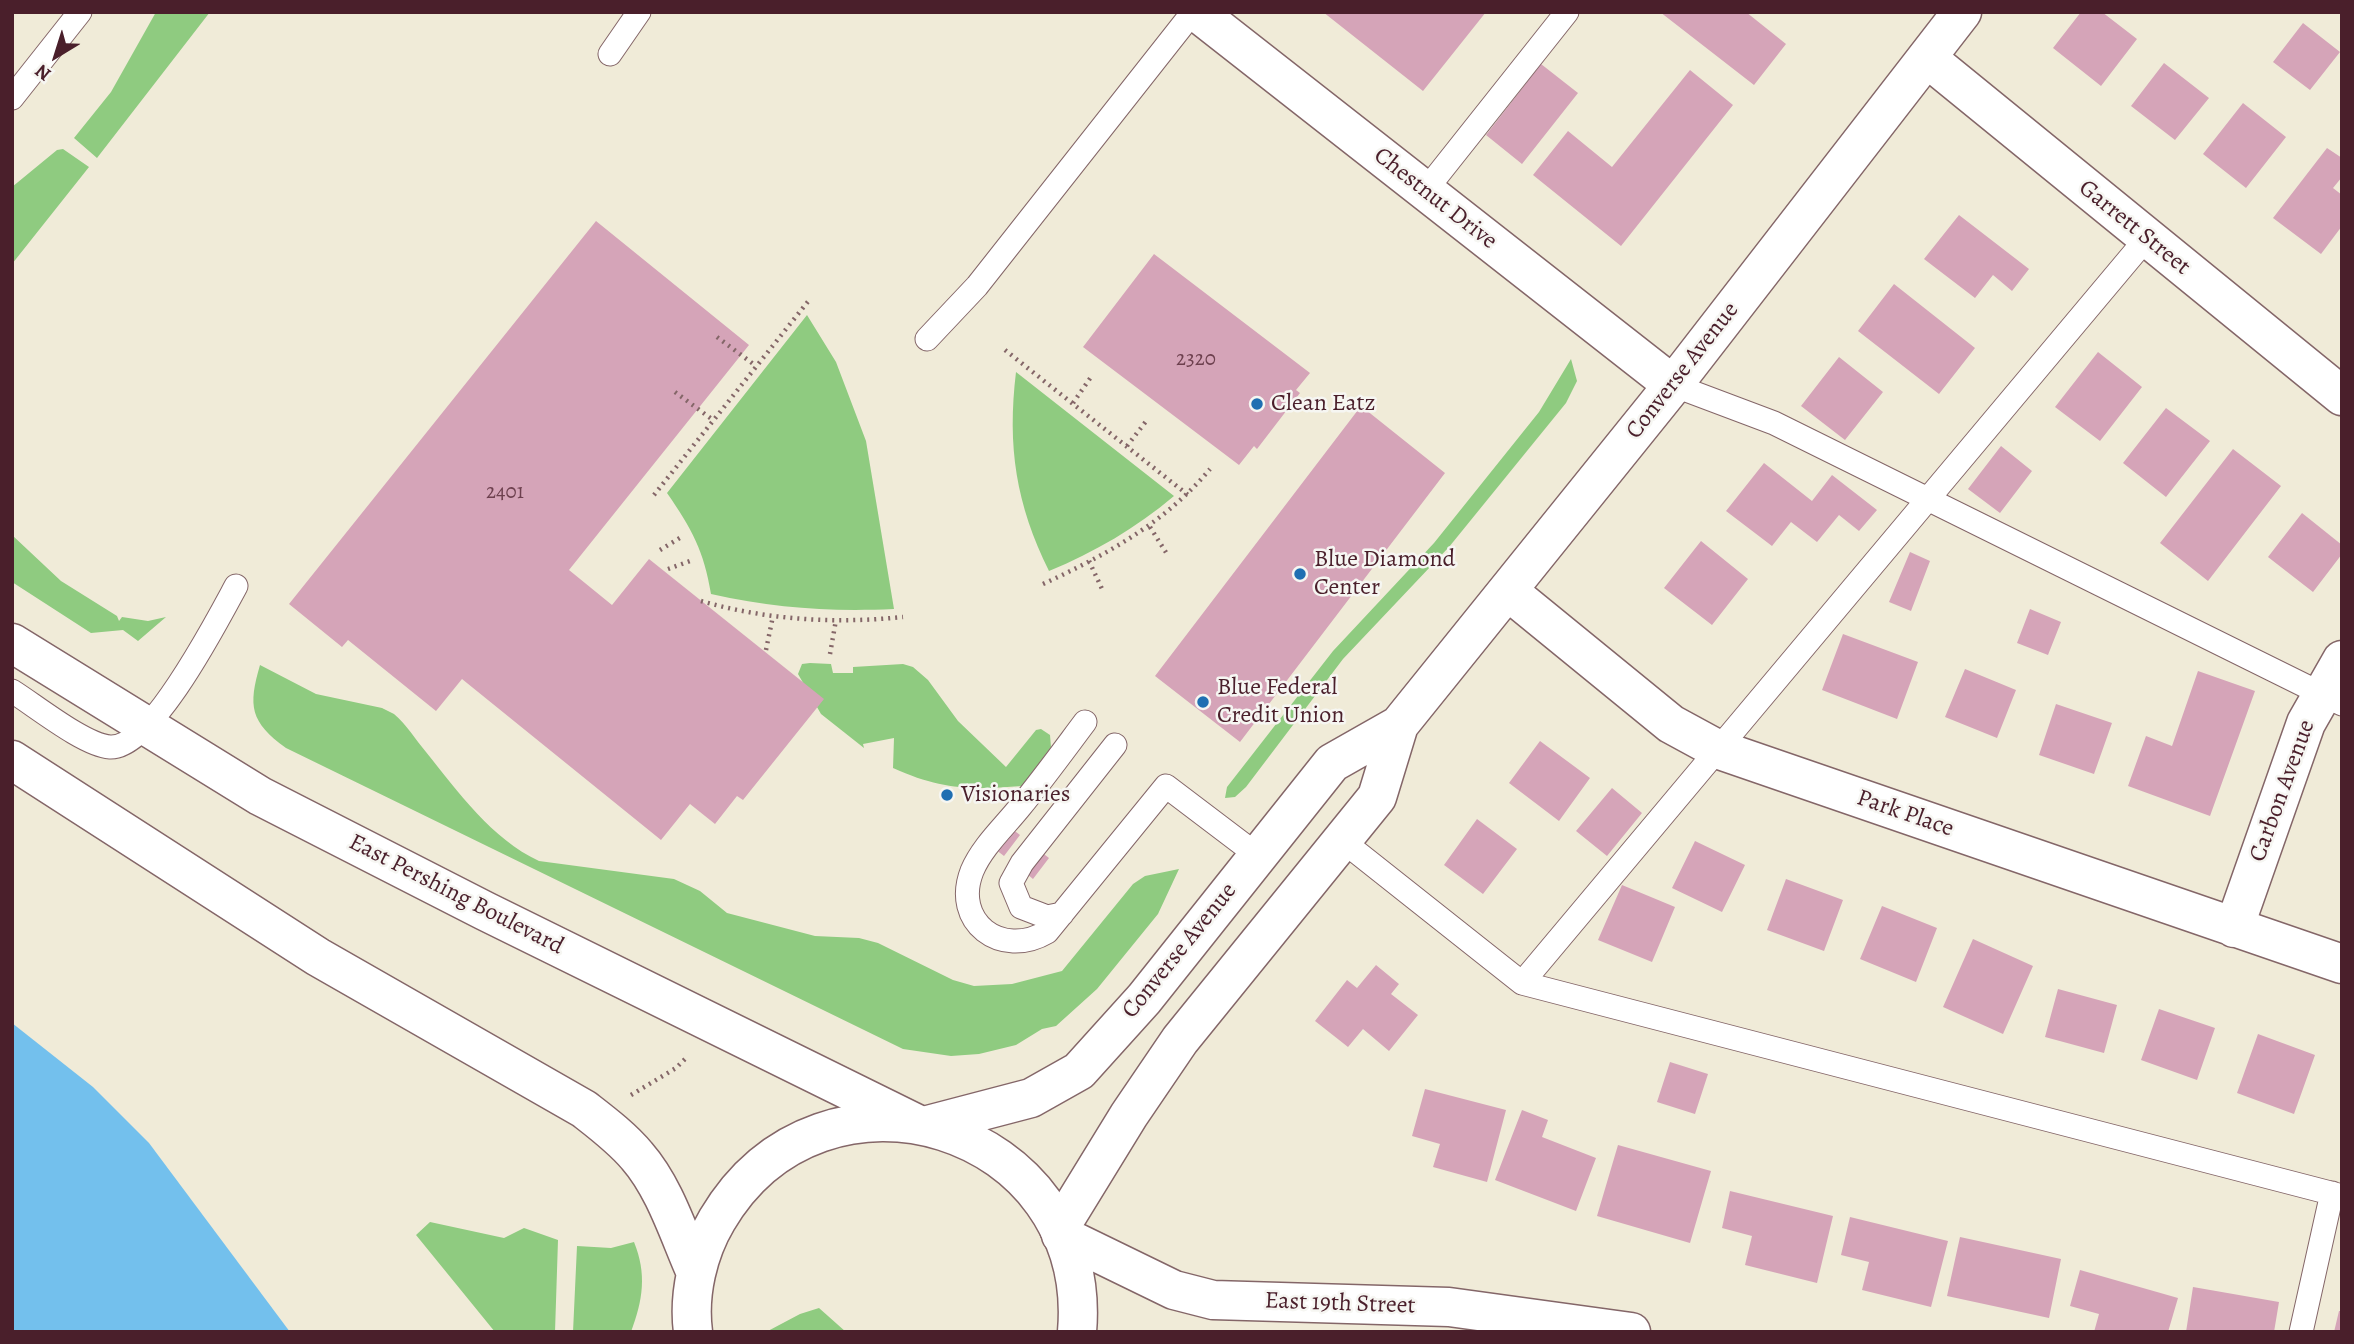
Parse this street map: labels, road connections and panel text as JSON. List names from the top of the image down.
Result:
{
  "streets": {
    "main road": [
      "Chestnut Drive",
      "Garrett Street",
      "Converse Avenue",
      "Carbon Avenue",
      "Park Place",
      "East Pershing Boulevard",
      "East 19th Street"
    ]
  },
  "crossings": [
    ["Chestnut Drive", "Converse Avenue"],
    ["Garrett Street", "Converse Avenue"],
    ["Converse Avenue", "Park Place"],
    ["Converse Avenue", "East Pershing Boulevard"],
    ["Converse Avenue", "East 19th Street"],
    ["Carbon Avenue", "Park Place"],
    ["East Pershing Boulevard", "East 19th Street"]
  ],
  "places": [
    "Clean Eatz",
    "Blue Diamond Center",
    "Blue Federal Credit Union",
    "Visionaries"
  ],
  "house_numbers": ["2320", "2401"],
  "north": "bottom left"
}
